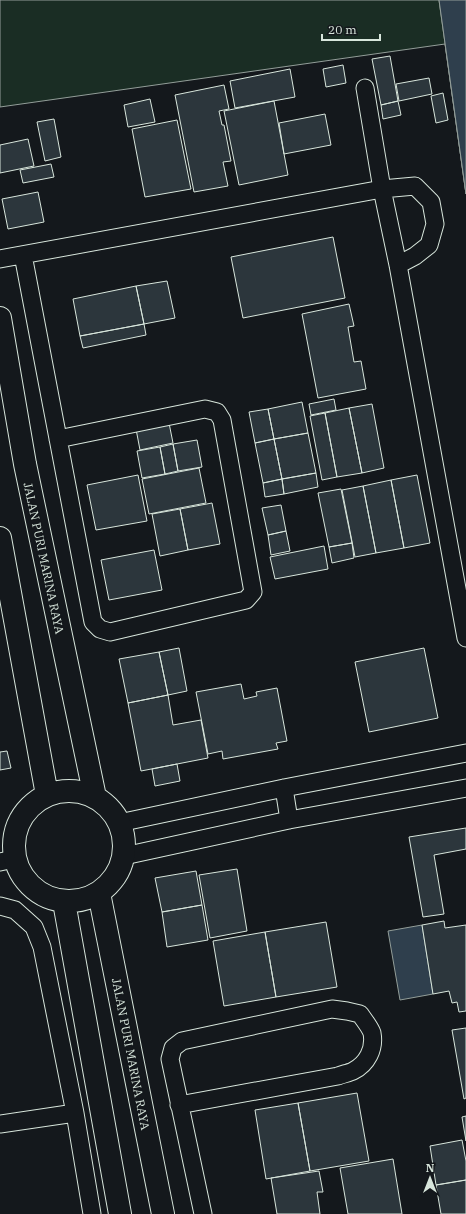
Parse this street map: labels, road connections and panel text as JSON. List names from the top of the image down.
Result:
{
  "streets": {
    "street": ["JALAN PURI MARINA RAYA"]
  },
  "scale_bar": "20 m",
  "north": "top"
}
